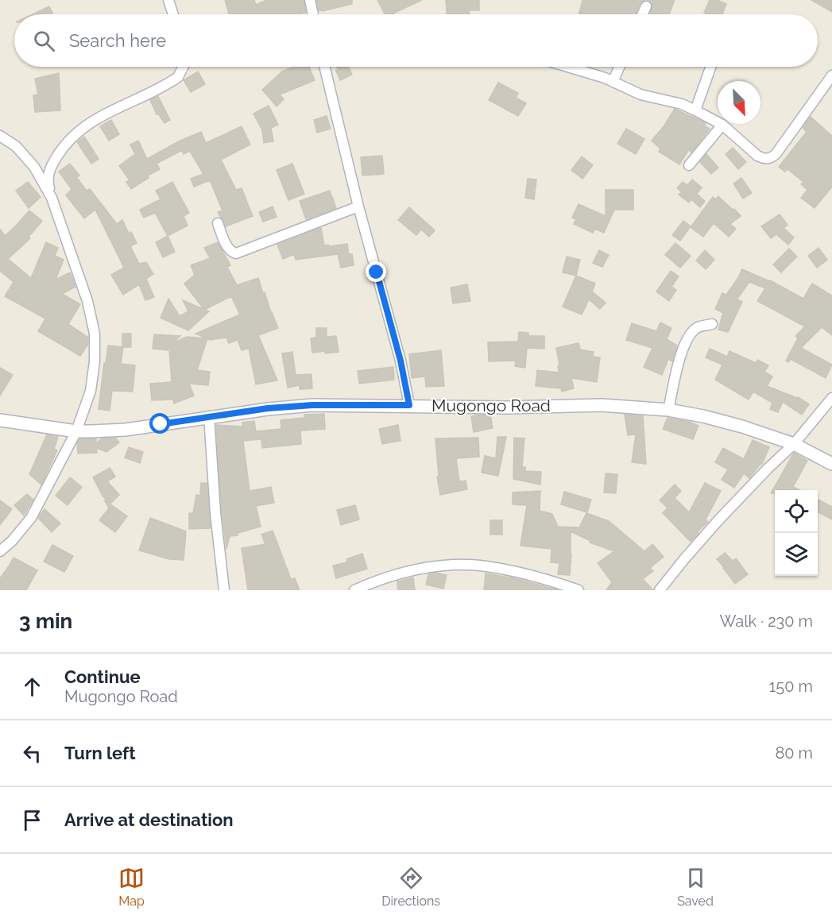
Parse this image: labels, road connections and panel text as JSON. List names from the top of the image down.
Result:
{
  "streets": {
    "street": ["Mugongo Road"]
  },
  "north": "bottom right",
  "page": {
    "search": "Search here",
    "heading": ["3 min", "Walk · 230 m"],
    "list": [
      ["Continue", "Mugongo Road", "150 m"],
      ["Turn left", "80 m"],
      "Arrive at destination"
    ],
    "nav": ["Map", "Directions", "Saved"]
  }
}
